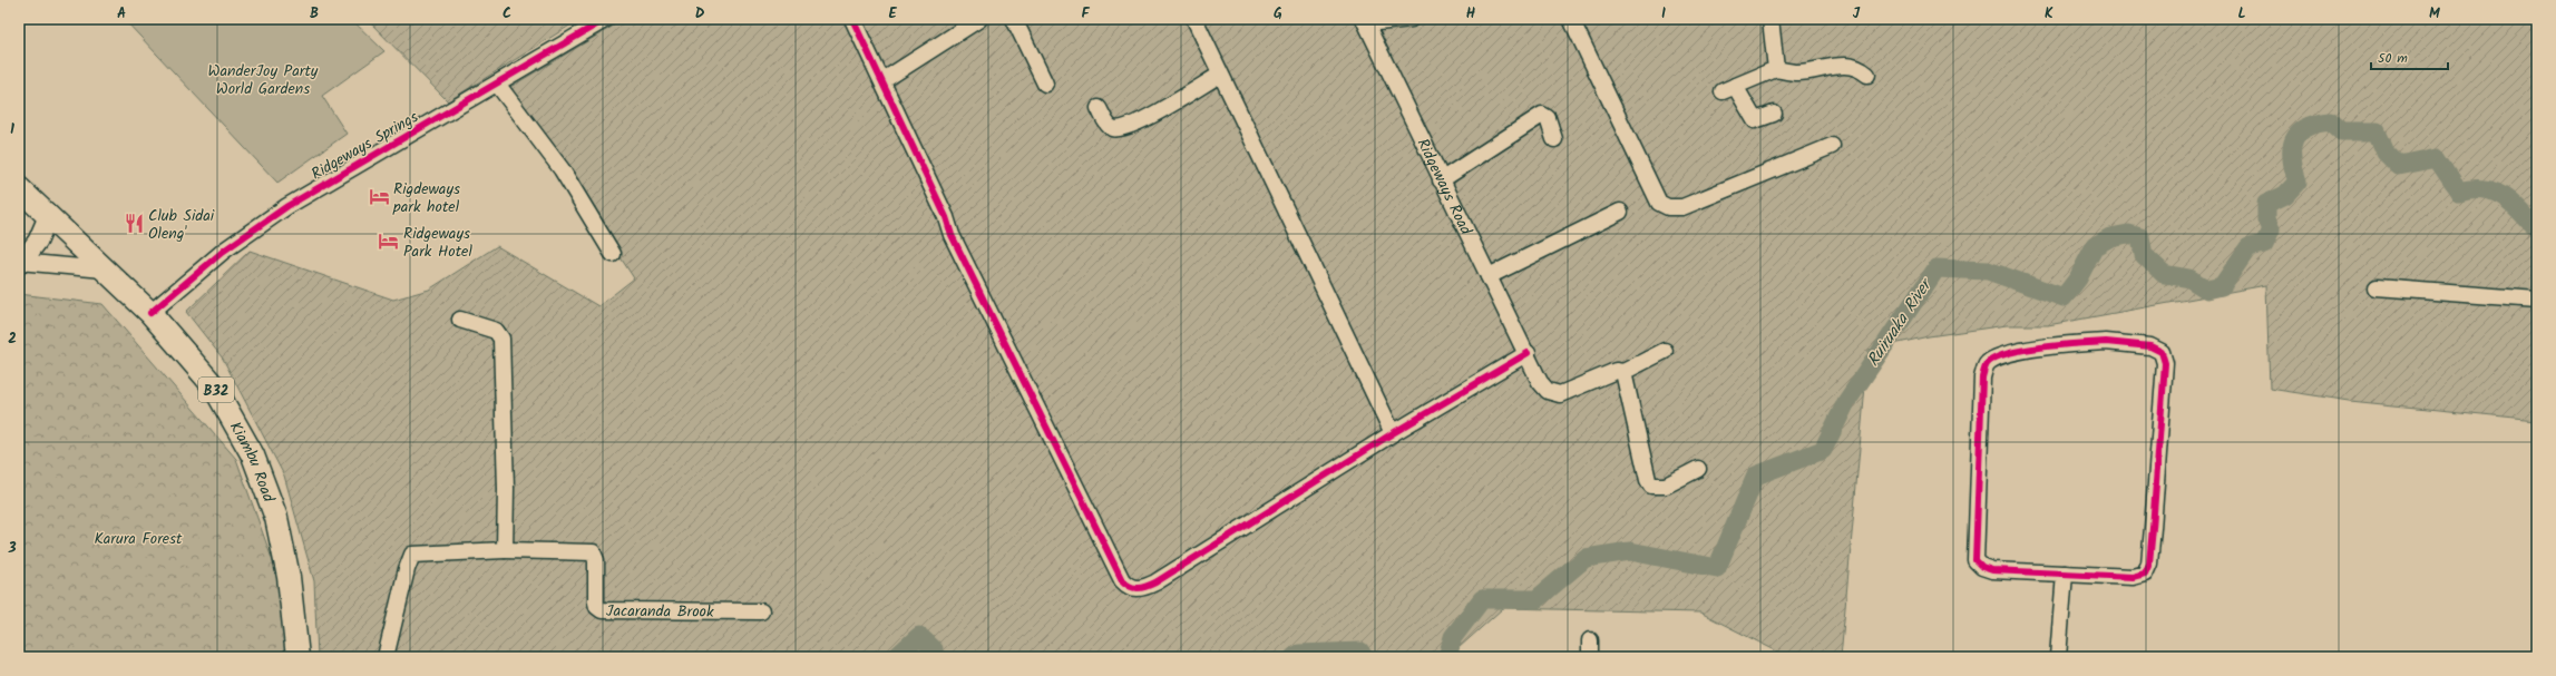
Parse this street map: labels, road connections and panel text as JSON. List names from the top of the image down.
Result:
{
  "streets": {
    "highway": ["B32", "Kiambu Road"],
    "street": ["Ridgeways Springs", "Ridgeways Road", "Jacaranda Brook"]
  },
  "crossings": [
    ["Ridgeways Springs", "Kiambu Road"]
  ],
  "water": ["Ruiruaka River"],
  "parks": ["WanderJoy Party World Gardens", "Karura Forest"],
  "places": {
    "hotel": ["Rigdeways park hotel", "Ridgeways Park Hotel"],
    "restaurant": ["Club Sidai Oleng'"]
  },
  "scale_bar": "50 m",
  "grid": {
    "columns": [
      "A",
      "B",
      "C",
      "D",
      "E",
      "F",
      "G",
      "H",
      "I",
      "J",
      "K",
      "L",
      "M"
    ],
    "rows": ["1", "2", "3"]
  }
}
